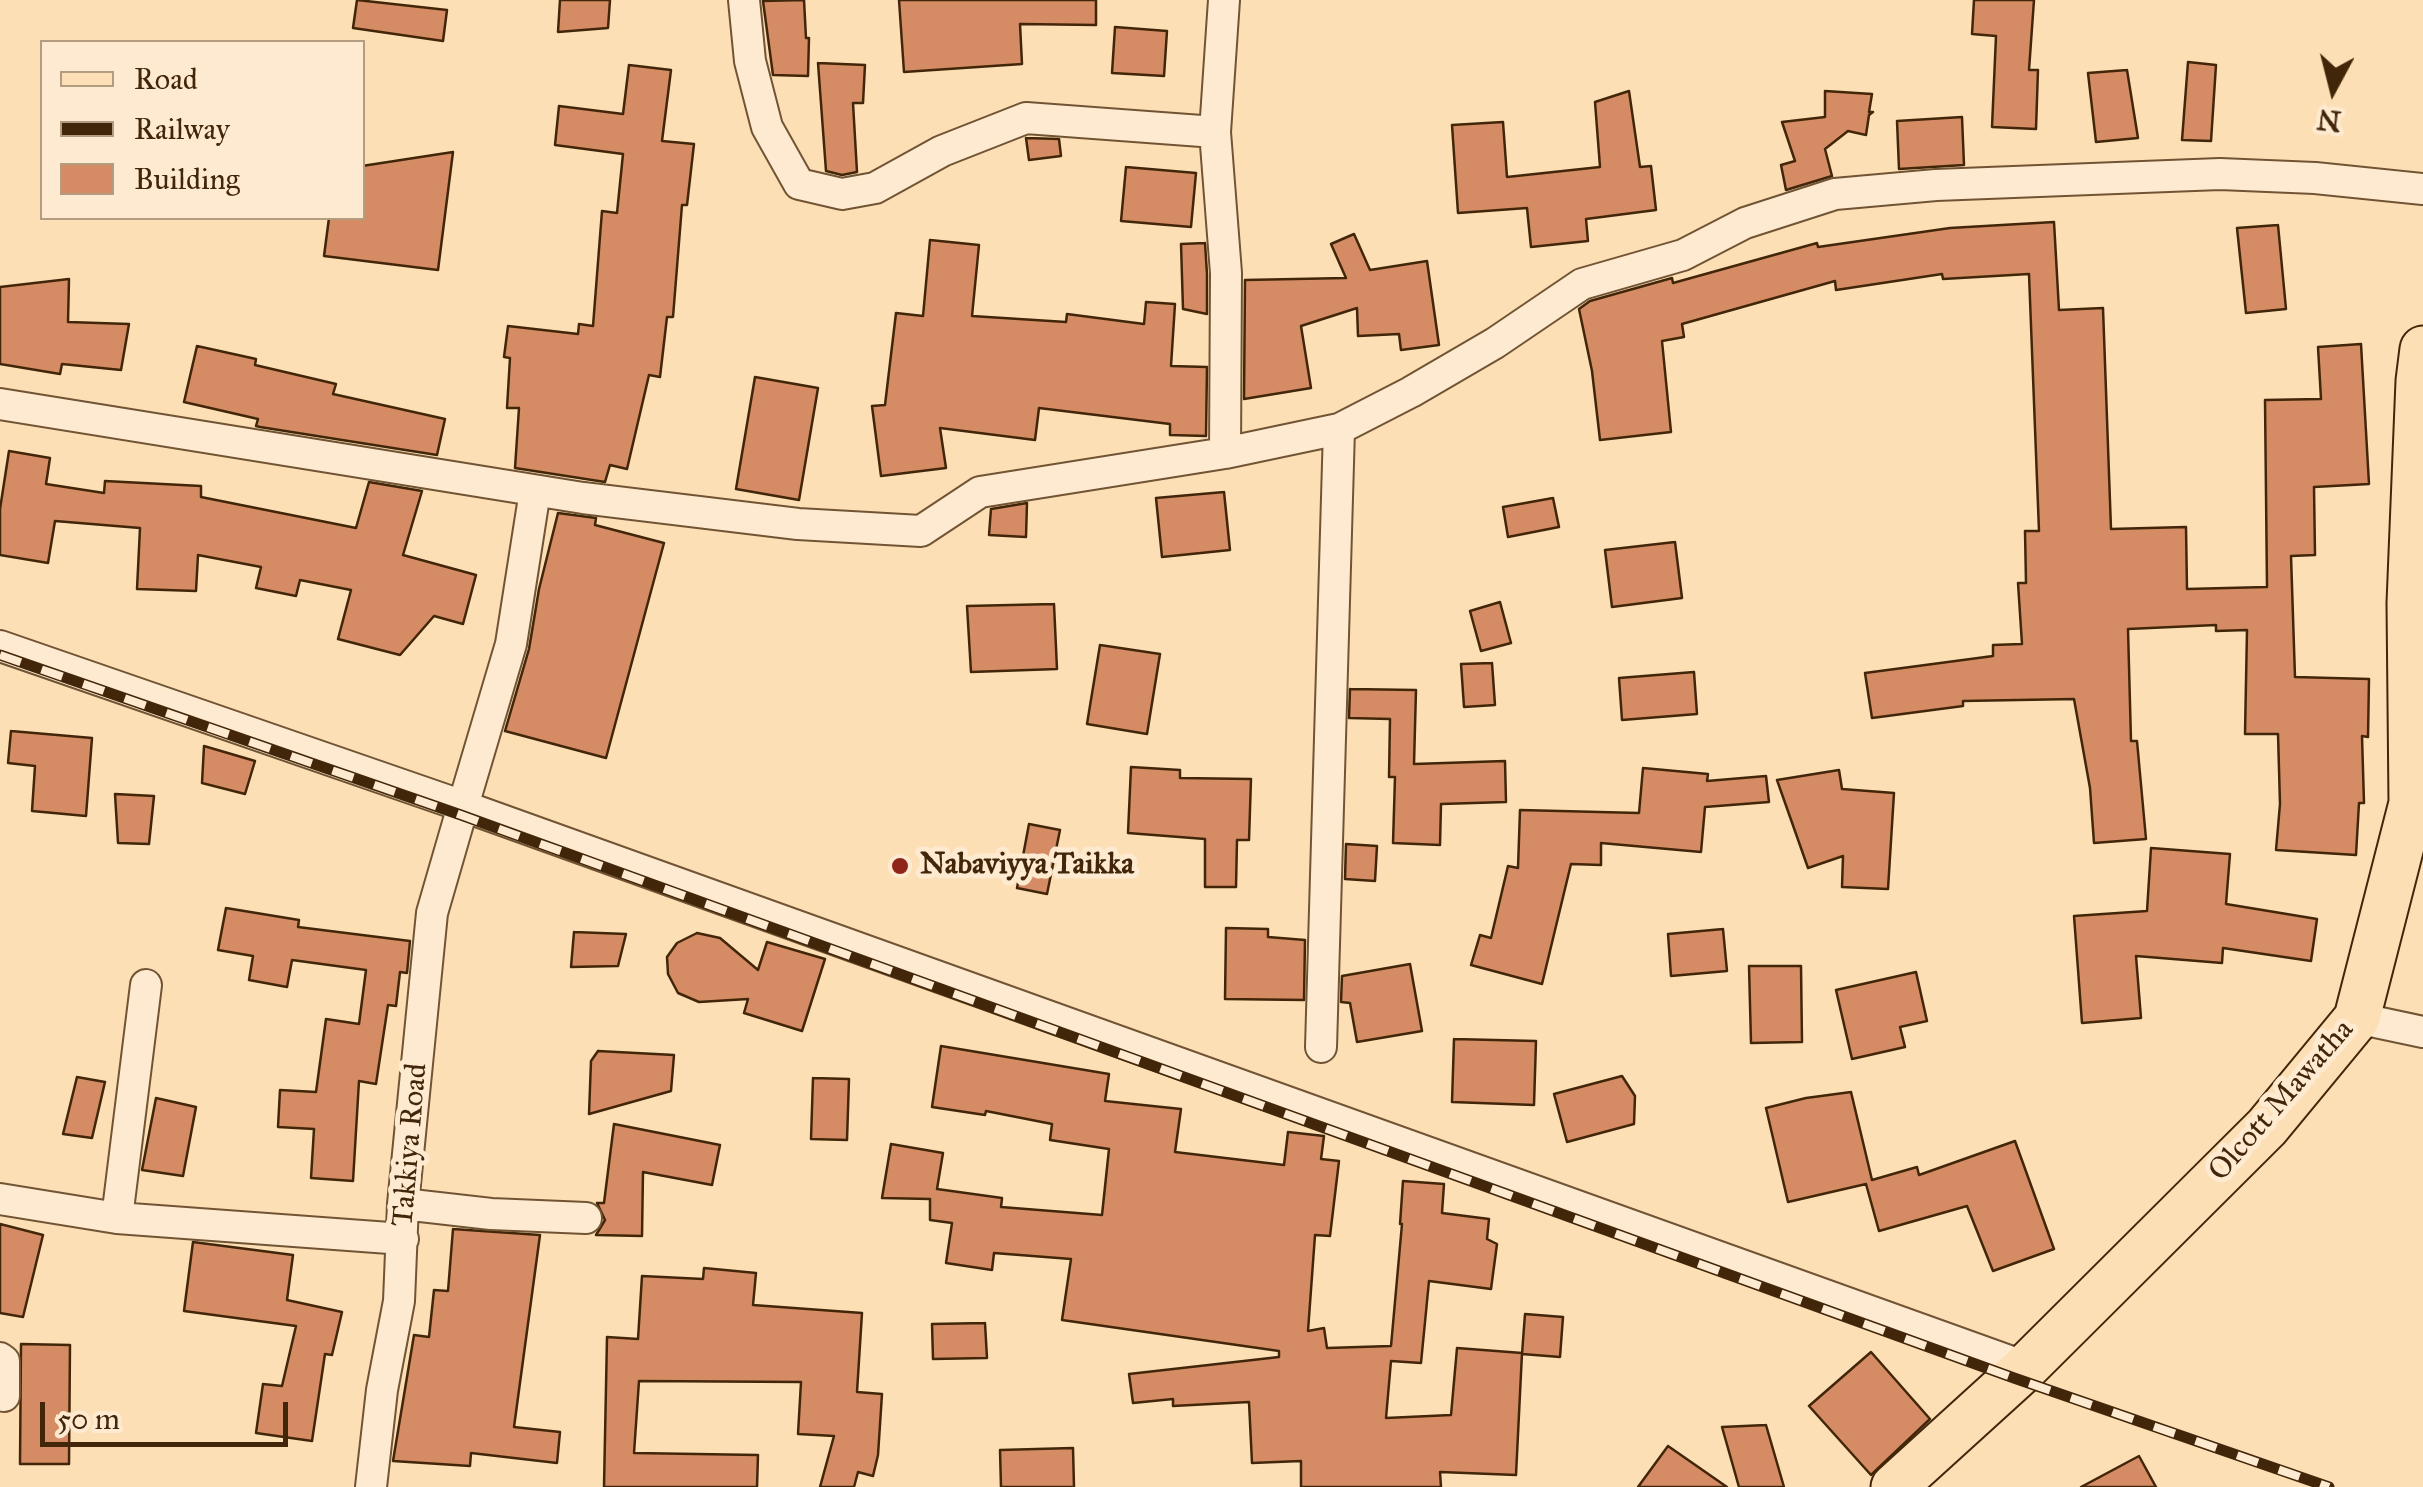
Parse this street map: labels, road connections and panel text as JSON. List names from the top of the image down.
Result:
{
  "streets": {
    "main road": ["Olcott Mawatha"],
    "street": ["Takkiya Road"]
  },
  "places": ["Nabaviyya Taikka"],
  "legend": ["Road", "Railway", "Building"],
  "scale_bar": "50 m",
  "north": "bottom"
}
